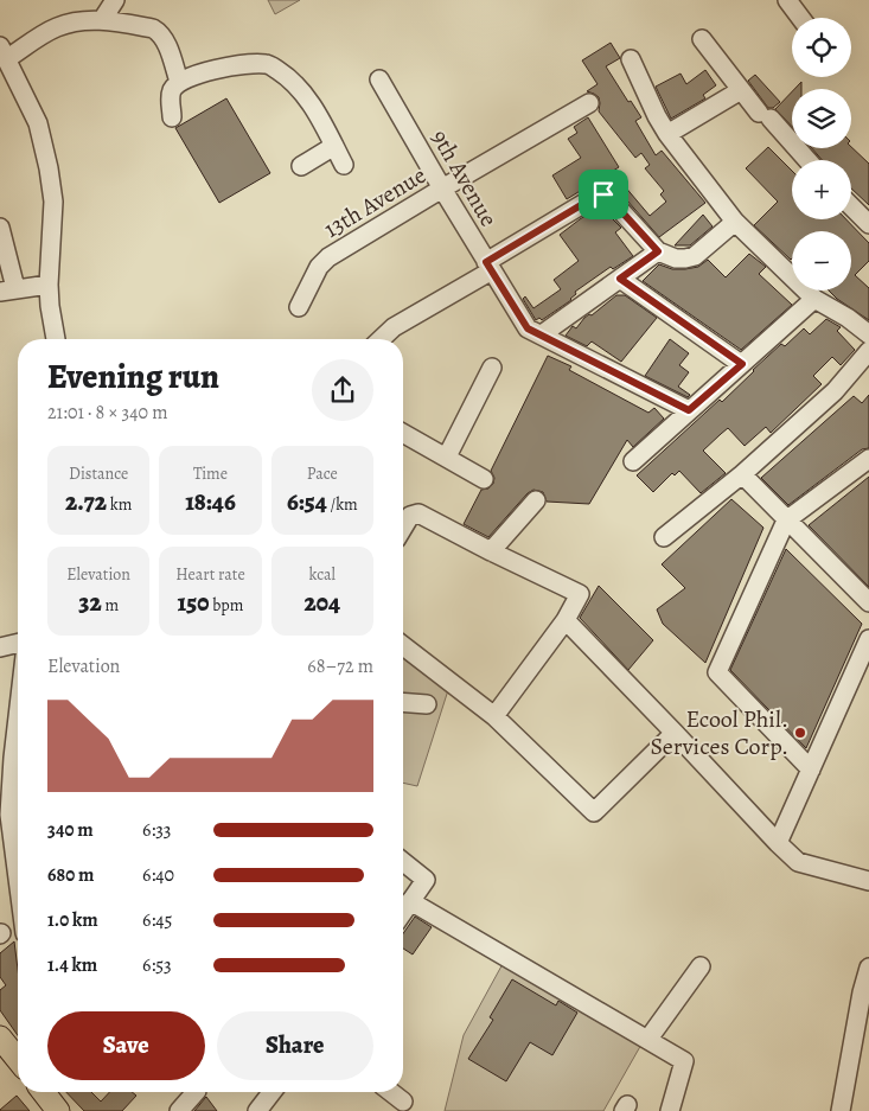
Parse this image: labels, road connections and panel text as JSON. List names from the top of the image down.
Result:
{
  "streets": {
    "street": ["9th Avenue", "13th Avenue"]
  },
  "crossings": [
    ["9th Avenue", "13th Avenue"]
  ],
  "places": ["Ecool Phil. Services Corp."],
  "page": {
    "map_buttons": ["+", "−"],
    "heading": ["Evening run", "21:01 · 8 × 340 m"],
    "stats": [
      ["Distance", "2.72 km"],
      ["Time", "18:46"],
      ["Pace", "6:54 /km"],
      ["Elevation", "32 m"],
      ["Heart rate", "150 bpm"],
      ["kcal", "204"]
    ],
    "chart": ["Elevation", "68–72 m"],
    "list": [
      {
        "name": "340 m",
        "note": "6:33"
      },
      {
        "name": "680 m",
        "note": "6:40"
      },
      {
        "name": "1.0 km",
        "note": "6:45"
      },
      {
        "name": "1.4 km",
        "note": "6:53"
      }
    ],
    "buttons": ["Save", "Share"]
  }
}
